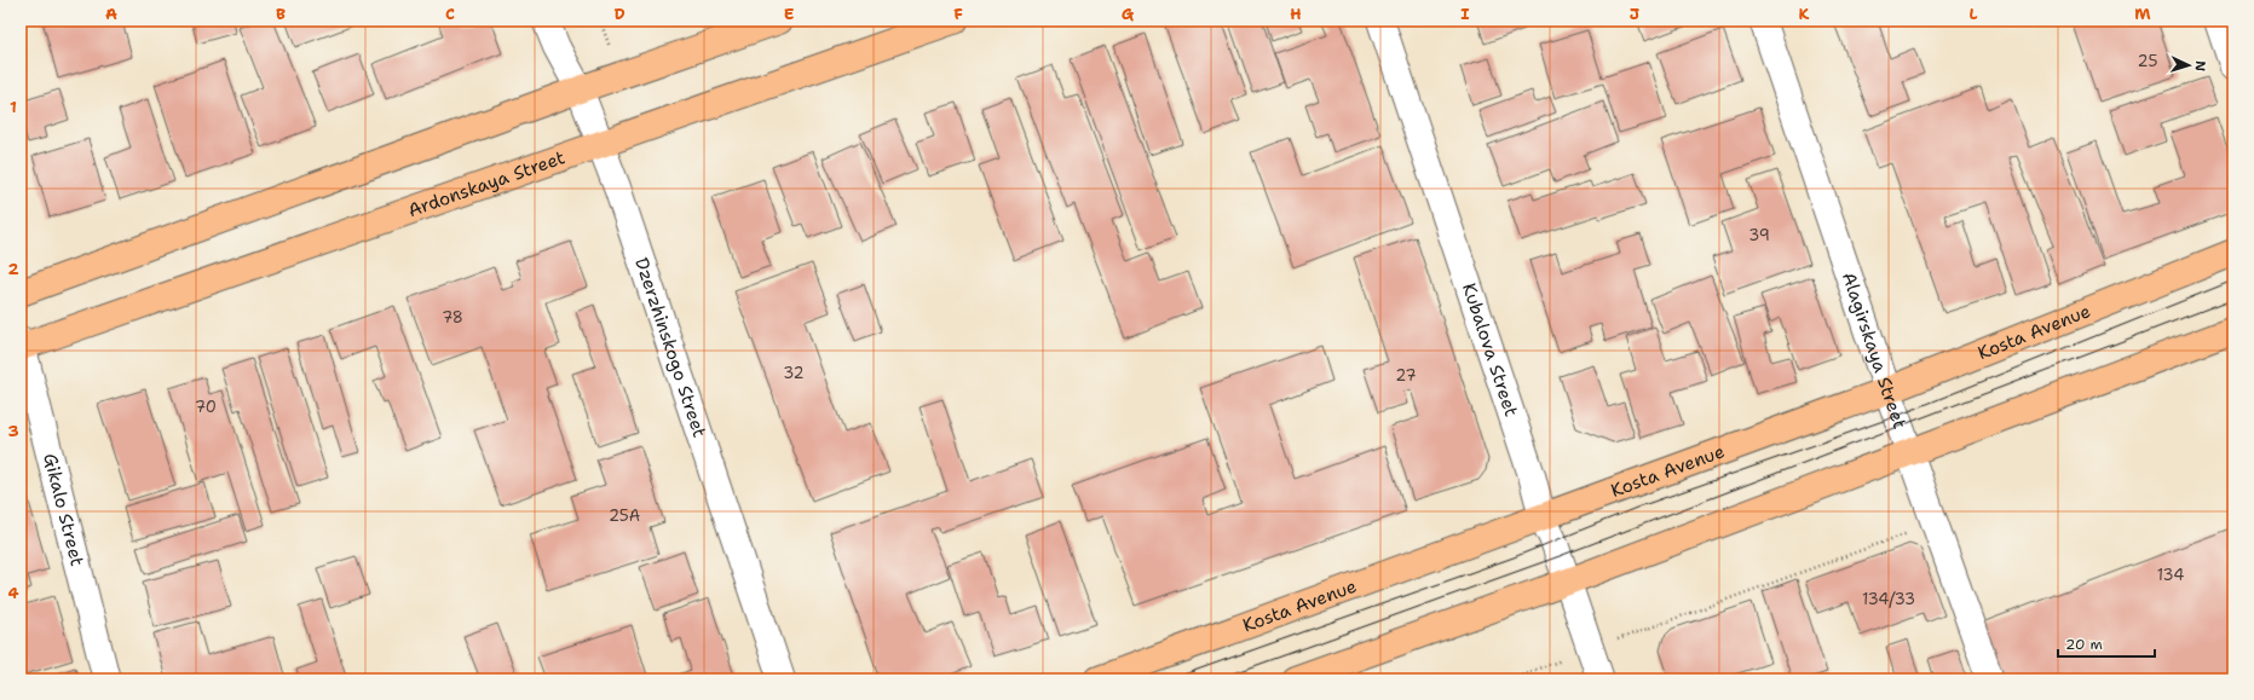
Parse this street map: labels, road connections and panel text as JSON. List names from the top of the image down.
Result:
{
  "streets": {
    "main road": ["Ardonskaya Street", "Kosta Avenue"],
    "street": [
      "Dzerzhinskogo Street",
      "Kubalova Street",
      "Alagirskaya Street",
      "Gikalo Street"
    ]
  },
  "crossings": [
    ["Ardonskaya Street", "Dzerzhinskogo Street"],
    ["Ardonskaya Street", "Gikalo Street"],
    ["Kosta Avenue", "Kubalova Street"],
    ["Kosta Avenue", "Alagirskaya Street"]
  ],
  "house_numbers": [
    "25",
    "39",
    "78",
    "32",
    "27",
    "70",
    "25А",
    "134",
    "134/33"
  ],
  "scale_bar": "20 m",
  "north": "right",
  "grid": {
    "columns": [
      "A",
      "B",
      "C",
      "D",
      "E",
      "F",
      "G",
      "H",
      "I",
      "J",
      "K",
      "L",
      "M"
    ],
    "rows": [
      "1",
      "2",
      "3",
      "4"
    ]
  }
}
